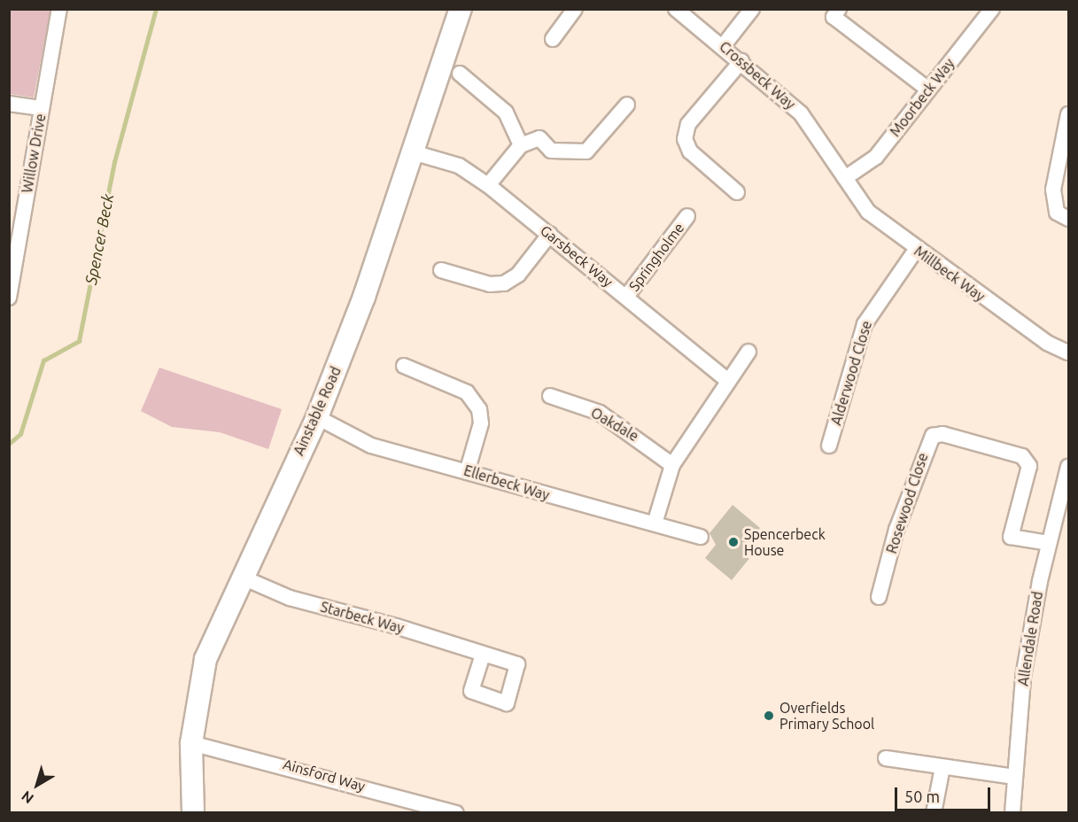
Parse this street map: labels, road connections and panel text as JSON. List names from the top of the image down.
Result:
{
  "streets": {
    "street": [
      "Crossbeck Way",
      "Moorbeck Way",
      "Willow Drive",
      "Garsbeck Way",
      "Springholme",
      "Millbeck Way",
      "Alderwood Close",
      "Ainstable Road",
      "Oakdale",
      "Ellerbeck Way",
      "Rosewood Close",
      "Starbeck Way",
      "Allendale Road",
      "Ainsford Way"
    ]
  },
  "crossings": [
    ["Crossbeck Way", "Moorbeck Way"],
    ["Crossbeck Way", "Millbeck Way"],
    ["Moorbeck Way", "Millbeck Way"],
    ["Garsbeck Way", "Springholme"],
    ["Garsbeck Way", "Ainstable Road"],
    ["Millbeck Way", "Alderwood Close"],
    ["Ainstable Road", "Ellerbeck Way"],
    ["Ainstable Road", "Starbeck Way"],
    ["Ainstable Road", "Ainsford Way"],
    ["Rosewood Close", "Allendale Road"]
  ],
  "water": ["Spencer Beck"],
  "places": ["Spencerbeck House", "Overfields Primary School"],
  "scale_bar": "50 m",
  "north": "bottom left"
}
